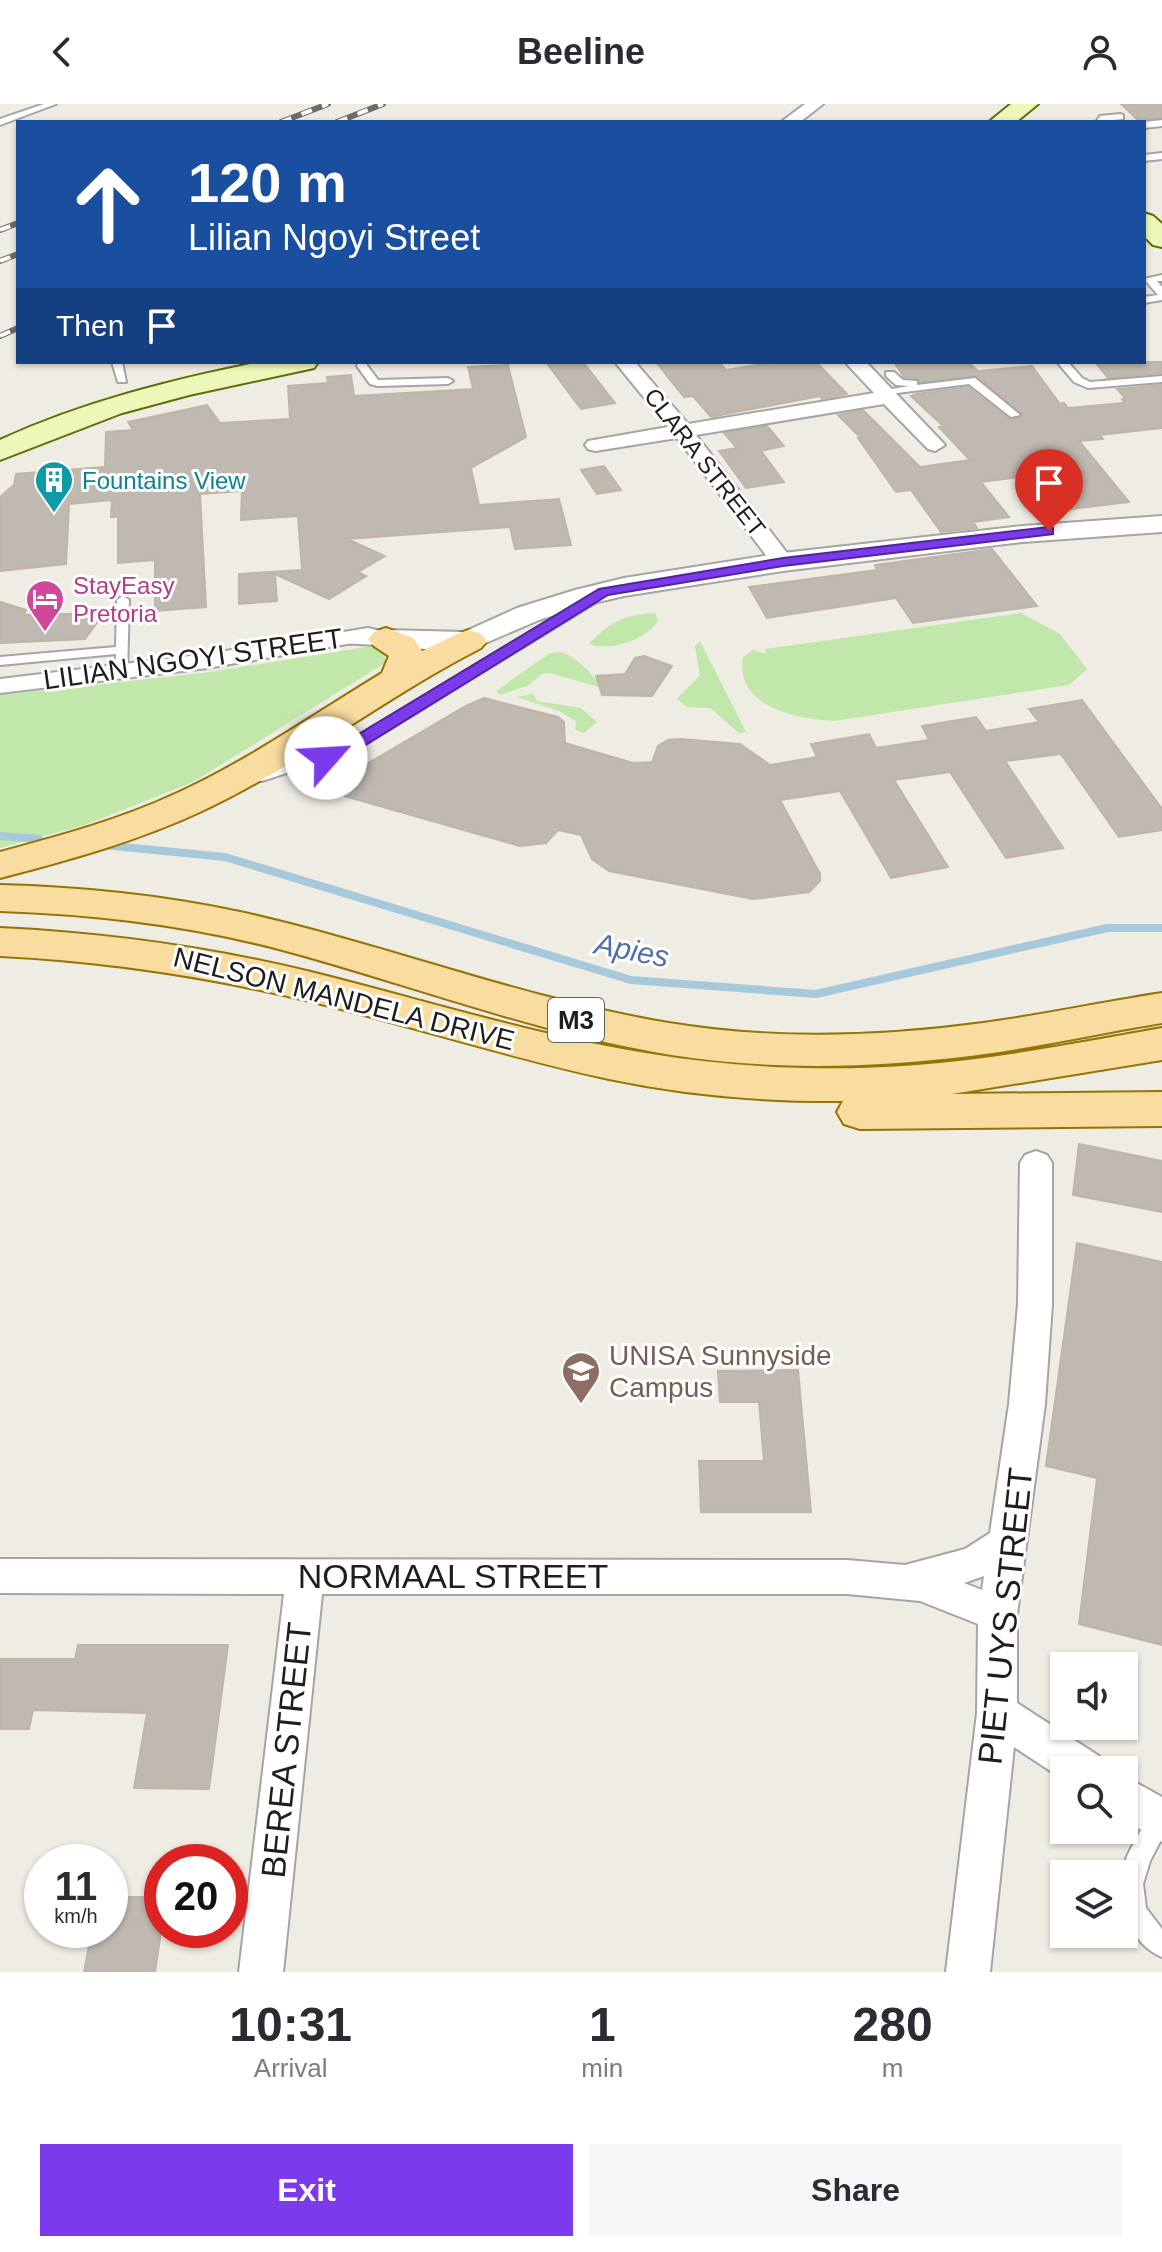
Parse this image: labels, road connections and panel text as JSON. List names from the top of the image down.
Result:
{
  "streets": {
    "main road": ["NELSON MANDELA DRIVE", "M3"],
    "street": [
      "CLARA STREET",
      "LILIAN NGOYI STREET",
      "NORMAAL STREET",
      "PIET UYS STREET",
      "BEREA STREET"
    ]
  },
  "crossings": [
    ["NORMAAL STREET", "PIET UYS STREET"],
    ["NORMAAL STREET", "BEREA STREET"]
  ],
  "water": ["Apies"],
  "places": {
    "building": ["Fountains View"],
    "hotel": ["StayEasy Pretoria"],
    "school or university": ["UNISA Sunnyside Campus"]
  },
  "page": {
    "header": "Beeline",
    "turn": ["120 m", "Lilian Ngoyi Street"],
    "then": "Then",
    "speed": "11 km/h",
    "limit": "20",
    "eta": [
      "10:31",
      "Arrival",
      "1",
      "min",
      "280",
      "m"
    ],
    "buttons": ["Exit", "Share"]
  }
}
